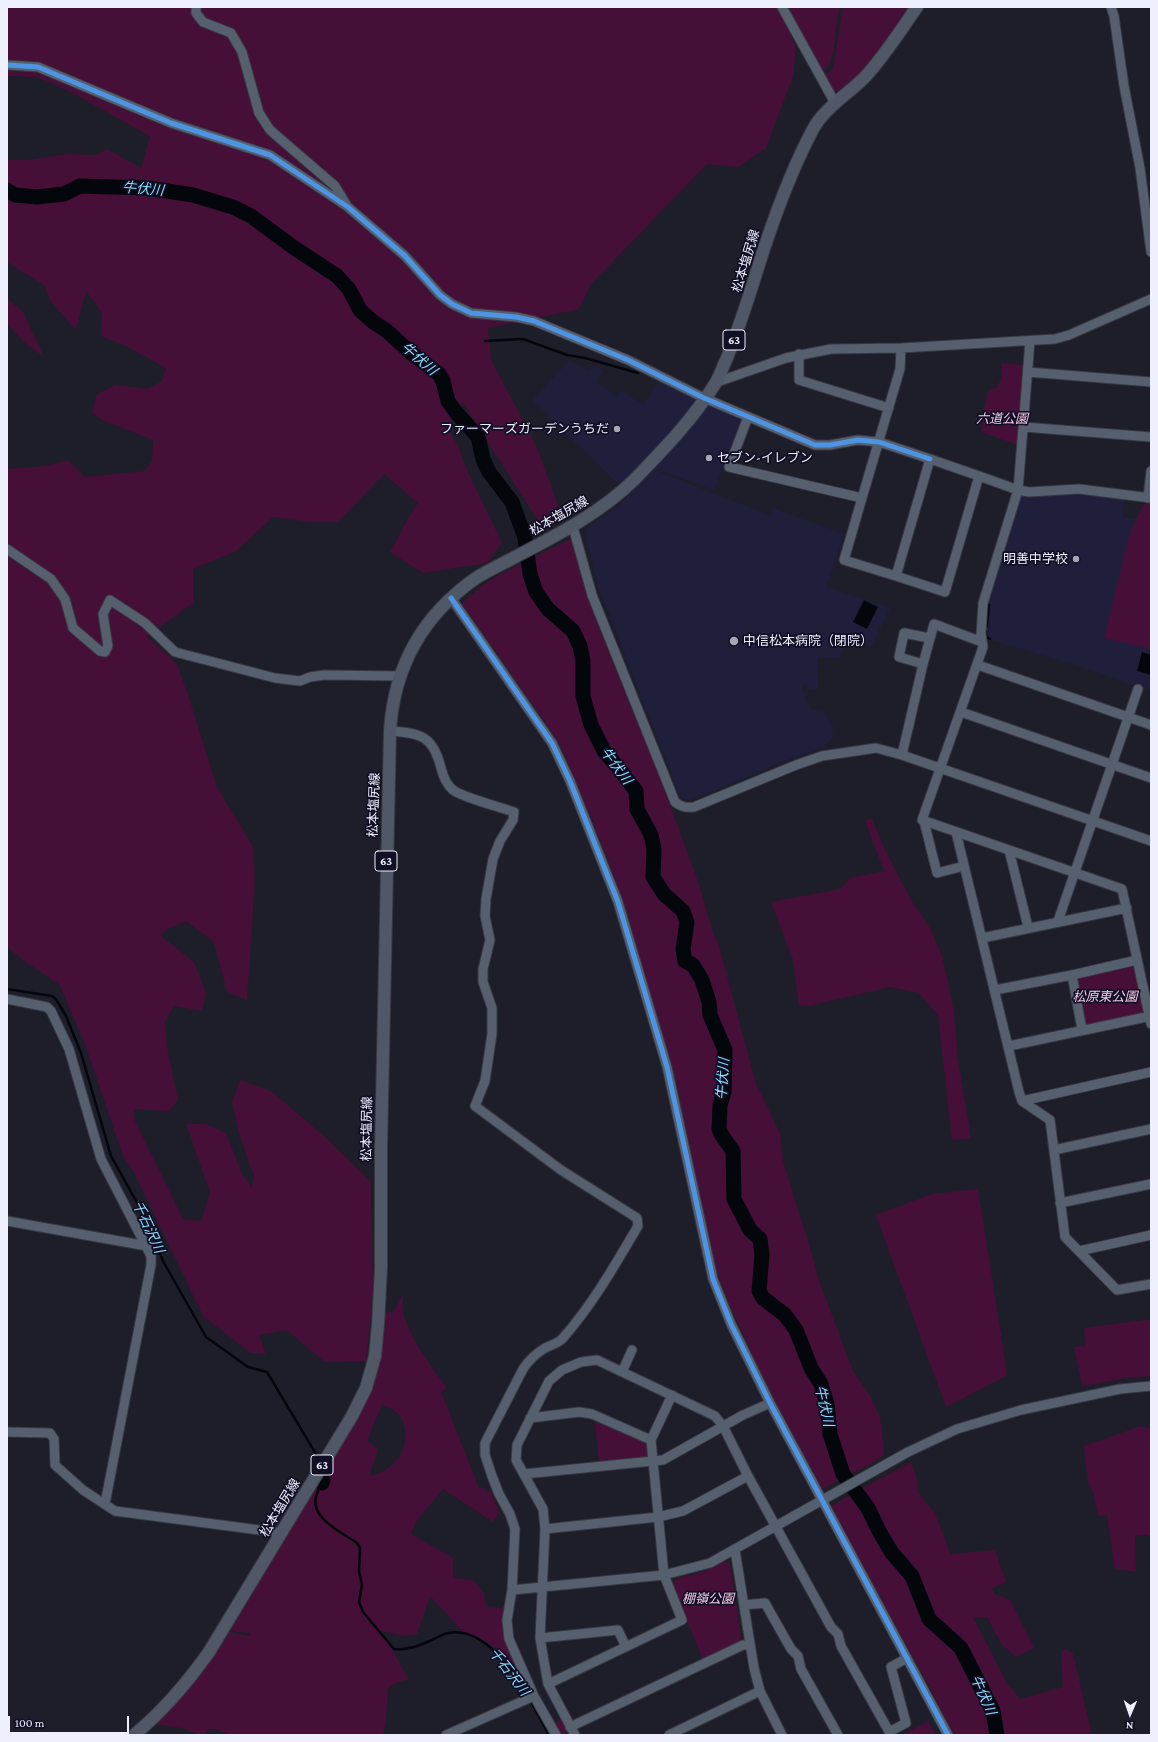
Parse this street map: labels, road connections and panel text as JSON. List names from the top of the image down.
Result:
{
  "streets": {
    "main road": ["松本塩尻線", "63"]
  },
  "water": ["牛伏川", "千石沢川"],
  "parks": ["六道公園", "松原東公園", "棚嶺公園"],
  "places": [
    "ファーマーズガーデンうちだ",
    "セブン-イレブン",
    "明善中学校",
    "中信松本病院（閉院）"
  ],
  "scale_bar": "100 m",
  "north": "bottom"
}
